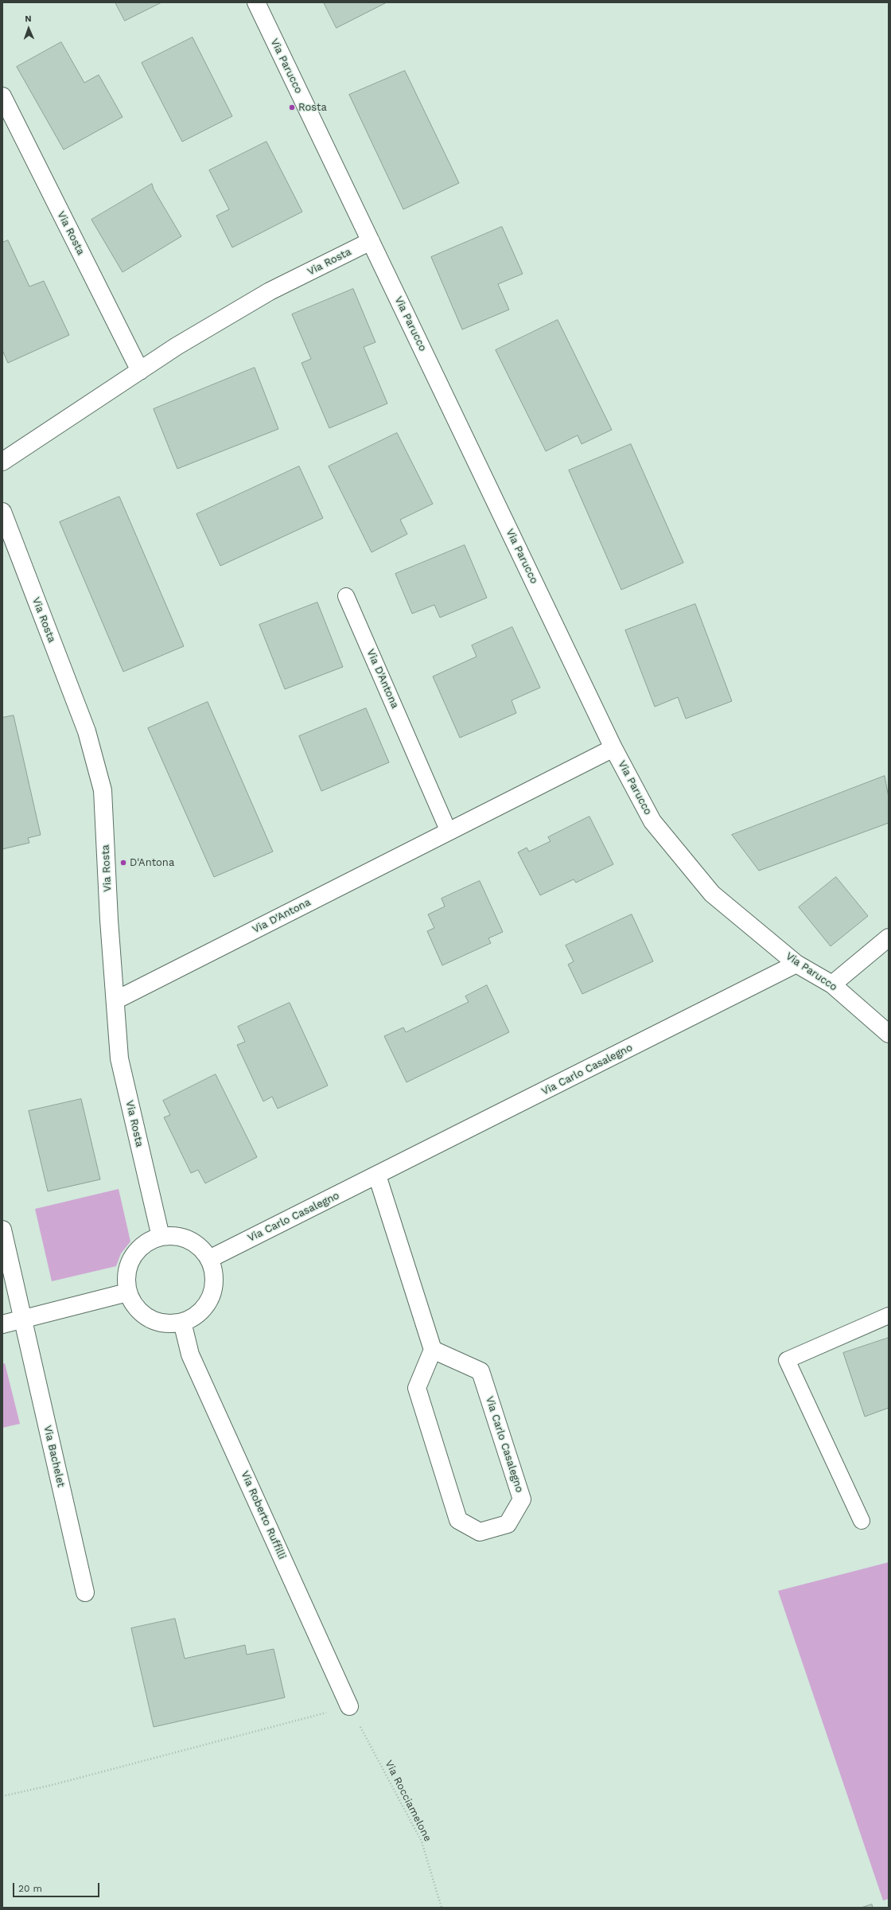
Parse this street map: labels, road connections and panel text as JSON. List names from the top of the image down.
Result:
{
  "streets": {
    "street": [
      "Via Parucco",
      "Via Rosta",
      "Via D'Antona",
      "Via Carlo Casalegno",
      "Via Bachelet",
      "Via Roberto Ruffilli"
    ],
    "path": ["Via Rocciamelone"]
  },
  "crossings": [
    ["Via Parucco", "Via Rosta"],
    ["Via Parucco", "Via D'Antona"],
    ["Via Parucco", "Via Carlo Casalegno"],
    ["Via Rosta", "Via D'Antona"],
    ["Via Rosta", "Via Carlo Casalegno"],
    ["Via Rosta", "Via Roberto Ruffilli"],
    ["Via Carlo Casalegno", "Via Roberto Ruffilli"],
    ["Via Roberto Ruffilli", "Via Rocciamelone"]
  ],
  "places": ["Rosta", "D'Antona"],
  "scale_bar": "20 m",
  "north": "top"
}
